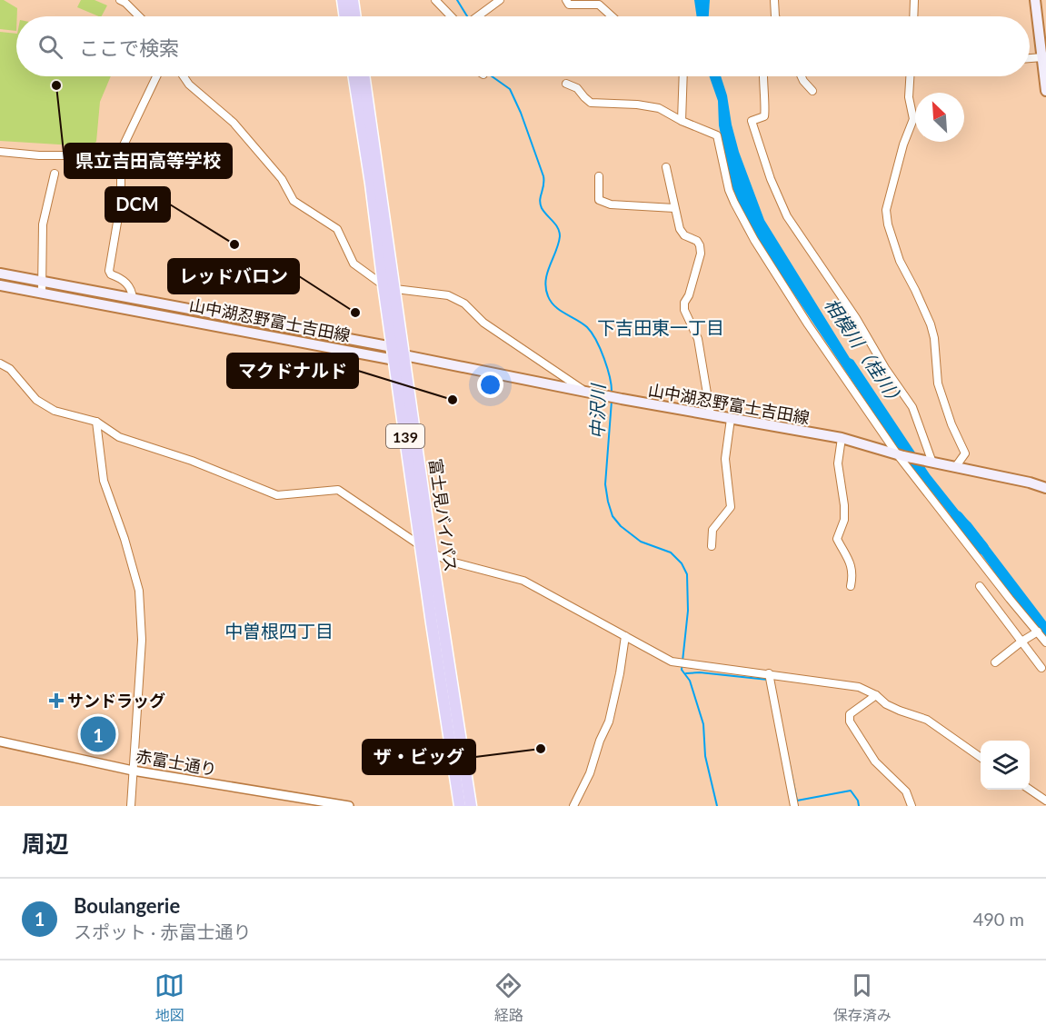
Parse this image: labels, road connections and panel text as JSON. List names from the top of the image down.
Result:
{
  "streets": {
    "highway": ["139", "富士見バイパス"],
    "main road": ["山中湖忍野富士吉田線"],
    "street": ["赤富士通り"]
  },
  "crossings": [
    ["山中湖忍野富士吉田線", "富士見バイパス"]
  ],
  "districts": ["下吉田東一丁目", "中曽根四丁目"],
  "water": ["相模川（桂川）", "中沢川"],
  "places": {
    "other": [
      "県立吉田高等学校",
      "DCM",
      "レッドバロン",
      "マクドナルド",
      "ザ・ビッグ"
    ],
    "health": ["サンドラッグ"]
  },
  "north": "top left",
  "page": {
    "search": "ここで検索",
    "pins": "1",
    "heading": "周辺",
    "list": [
      {
        "mark": "1",
        "name": "Boulangerie",
        "note": "スポット · 赤富士通り",
        "value": "490 m"
      }
    ],
    "nav": ["地図", "経路", "保存済み"]
  }
}
